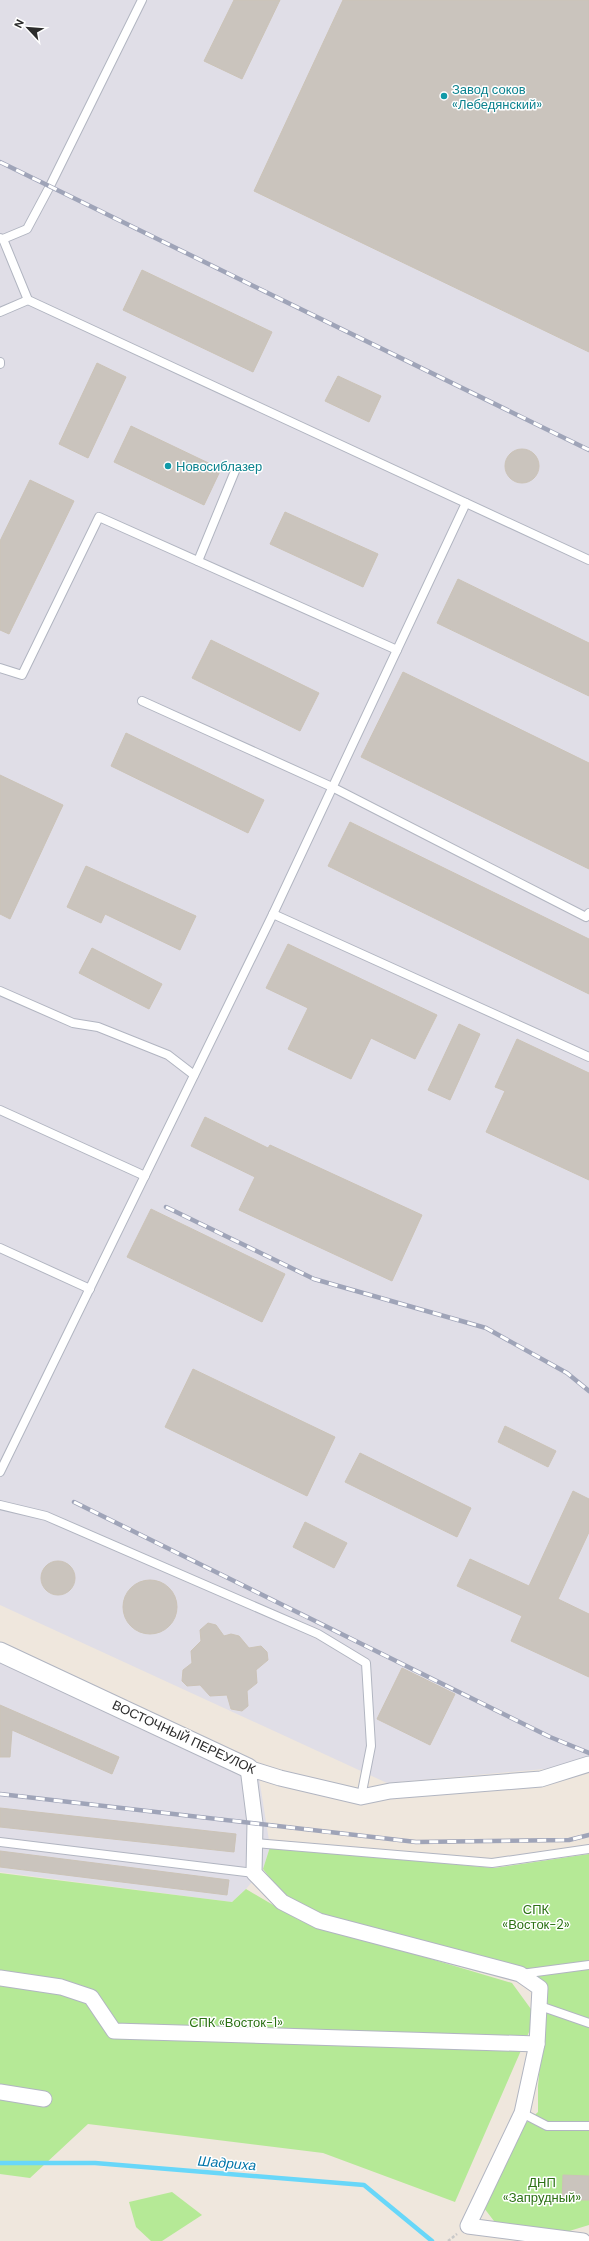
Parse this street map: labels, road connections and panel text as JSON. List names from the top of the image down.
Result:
{
  "streets": {
    "street": ["ВОСТОЧНЫЙ ПЕРЕУЛОК"]
  },
  "water": ["Шадриха"],
  "parks": ["СПК «Восток-2»", "СПК «Восток-1»", "ДНП «Запрудный»"],
  "places": ["Завод соков «Лебедянский»", "Новосиблазер"],
  "north": "top left"
}
